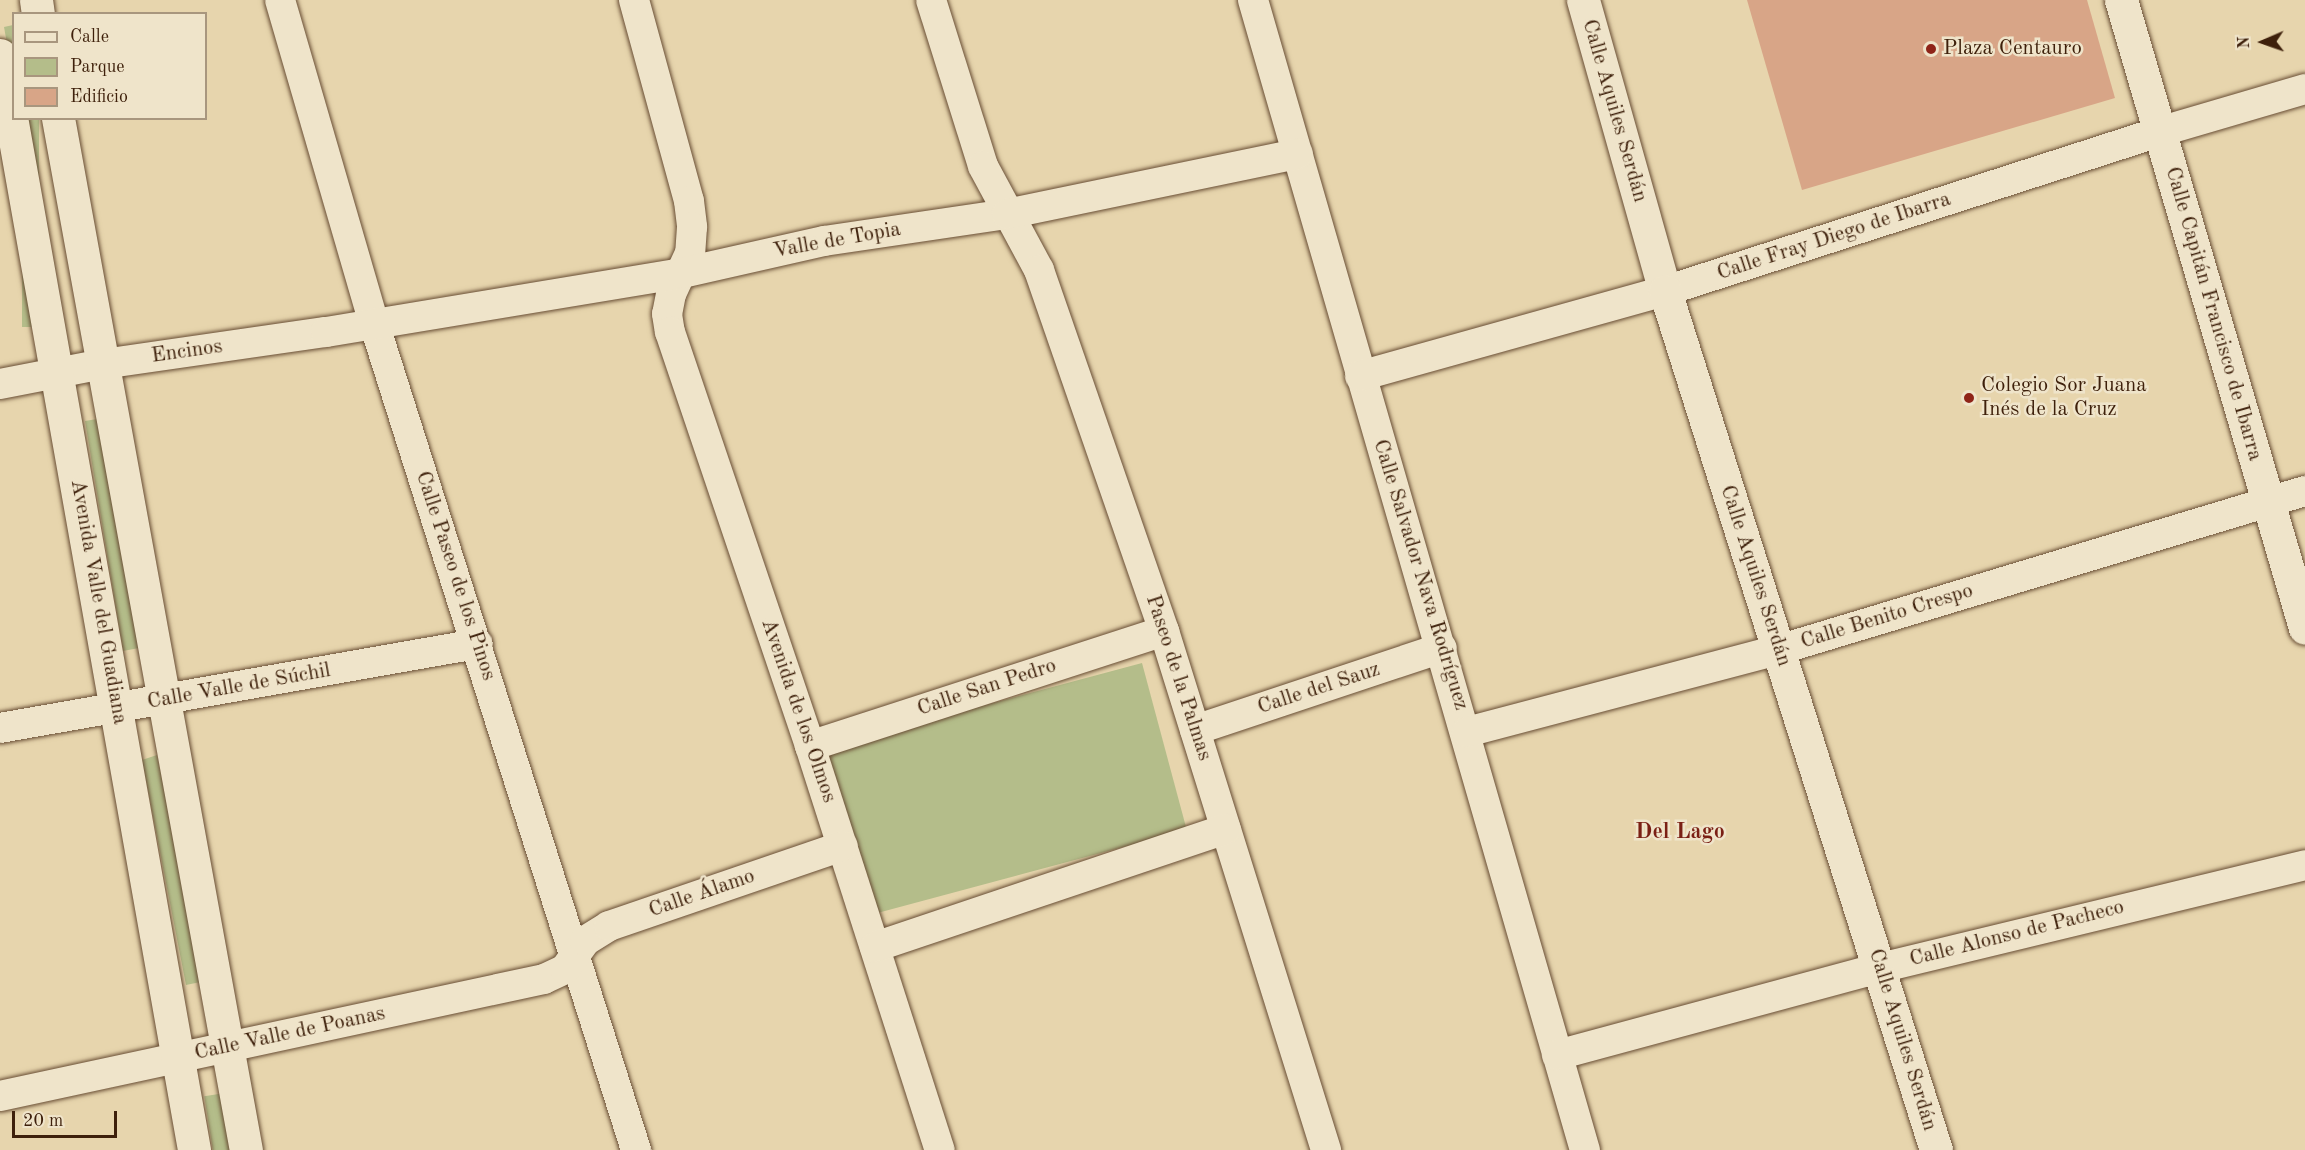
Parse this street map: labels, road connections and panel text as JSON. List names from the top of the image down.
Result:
{
  "streets": {
    "street": [
      "Calle Aquiles Serdán",
      "Calle Fray Diego de Ibarra",
      "Valle de Topia",
      "Calle Capitán Francisco de Ibarra",
      "Encinos",
      "Calle Salvador Nava Rodríguez",
      "Calle Paseo de los Pinos",
      "Avenida Valle del Guadiana",
      "Calle Benito Crespo",
      "Paseo de la Palmas",
      "Calle Valle de Súchil",
      "Calle San Pedro",
      "Calle del Sauz",
      "Avenida de los Olmos",
      "Calle Álamo",
      "Calle Alonso de Pacheco",
      "Calle Valle de Poanas"
    ]
  },
  "crossings": [
    ["Calle Aquiles Serdán", "Calle Fray Diego de Ibarra"],
    ["Calle Aquiles Serdán", "Calle Benito Crespo"],
    ["Calle Aquiles Serdán", "Calle Alonso de Pacheco"],
    ["Calle Fray Diego de Ibarra", "Calle Capitán Francisco de Ibarra"],
    ["Calle Fray Diego de Ibarra", "Calle Salvador Nava Rodríguez"],
    ["Valle de Topia", "Encinos"],
    ["Valle de Topia", "Calle Salvador Nava Rodríguez"],
    ["Valle de Topia", "Calle Paseo de los Pinos"],
    ["Valle de Topia", "Paseo de la Palmas"],
    ["Valle de Topia", "Avenida de los Olmos"],
    ["Calle Capitán Francisco de Ibarra", "Calle Benito Crespo"],
    ["Encinos", "Calle Paseo de los Pinos"],
    ["Encinos", "Avenida Valle del Guadiana"],
    ["Calle Salvador Nava Rodríguez", "Calle Benito Crespo"],
    ["Calle Salvador Nava Rodríguez", "Calle del Sauz"],
    ["Calle Salvador Nava Rodríguez", "Calle Alonso de Pacheco"],
    ["Calle Paseo de los Pinos", "Calle Valle de Súchil"],
    ["Calle Paseo de los Pinos", "Calle Álamo"],
    ["Calle Paseo de los Pinos", "Calle Valle de Poanas"],
    ["Avenida Valle del Guadiana", "Calle Valle de Súchil"],
    ["Avenida Valle del Guadiana", "Calle Valle de Poanas"],
    ["Paseo de la Palmas", "Calle San Pedro"],
    ["Paseo de la Palmas", "Calle del Sauz"],
    ["Calle San Pedro", "Avenida de los Olmos"],
    ["Avenida de los Olmos", "Calle Álamo"],
    ["Calle Álamo", "Calle Valle de Poanas"]
  ],
  "districts": ["Del Lago"],
  "places": ["Plaza Centauro", "Colegio Sor Juana Inés de la Cruz"],
  "legend": ["Calle", "Parque", "Edificio"],
  "scale_bar": "20 m",
  "north": "left"
}
